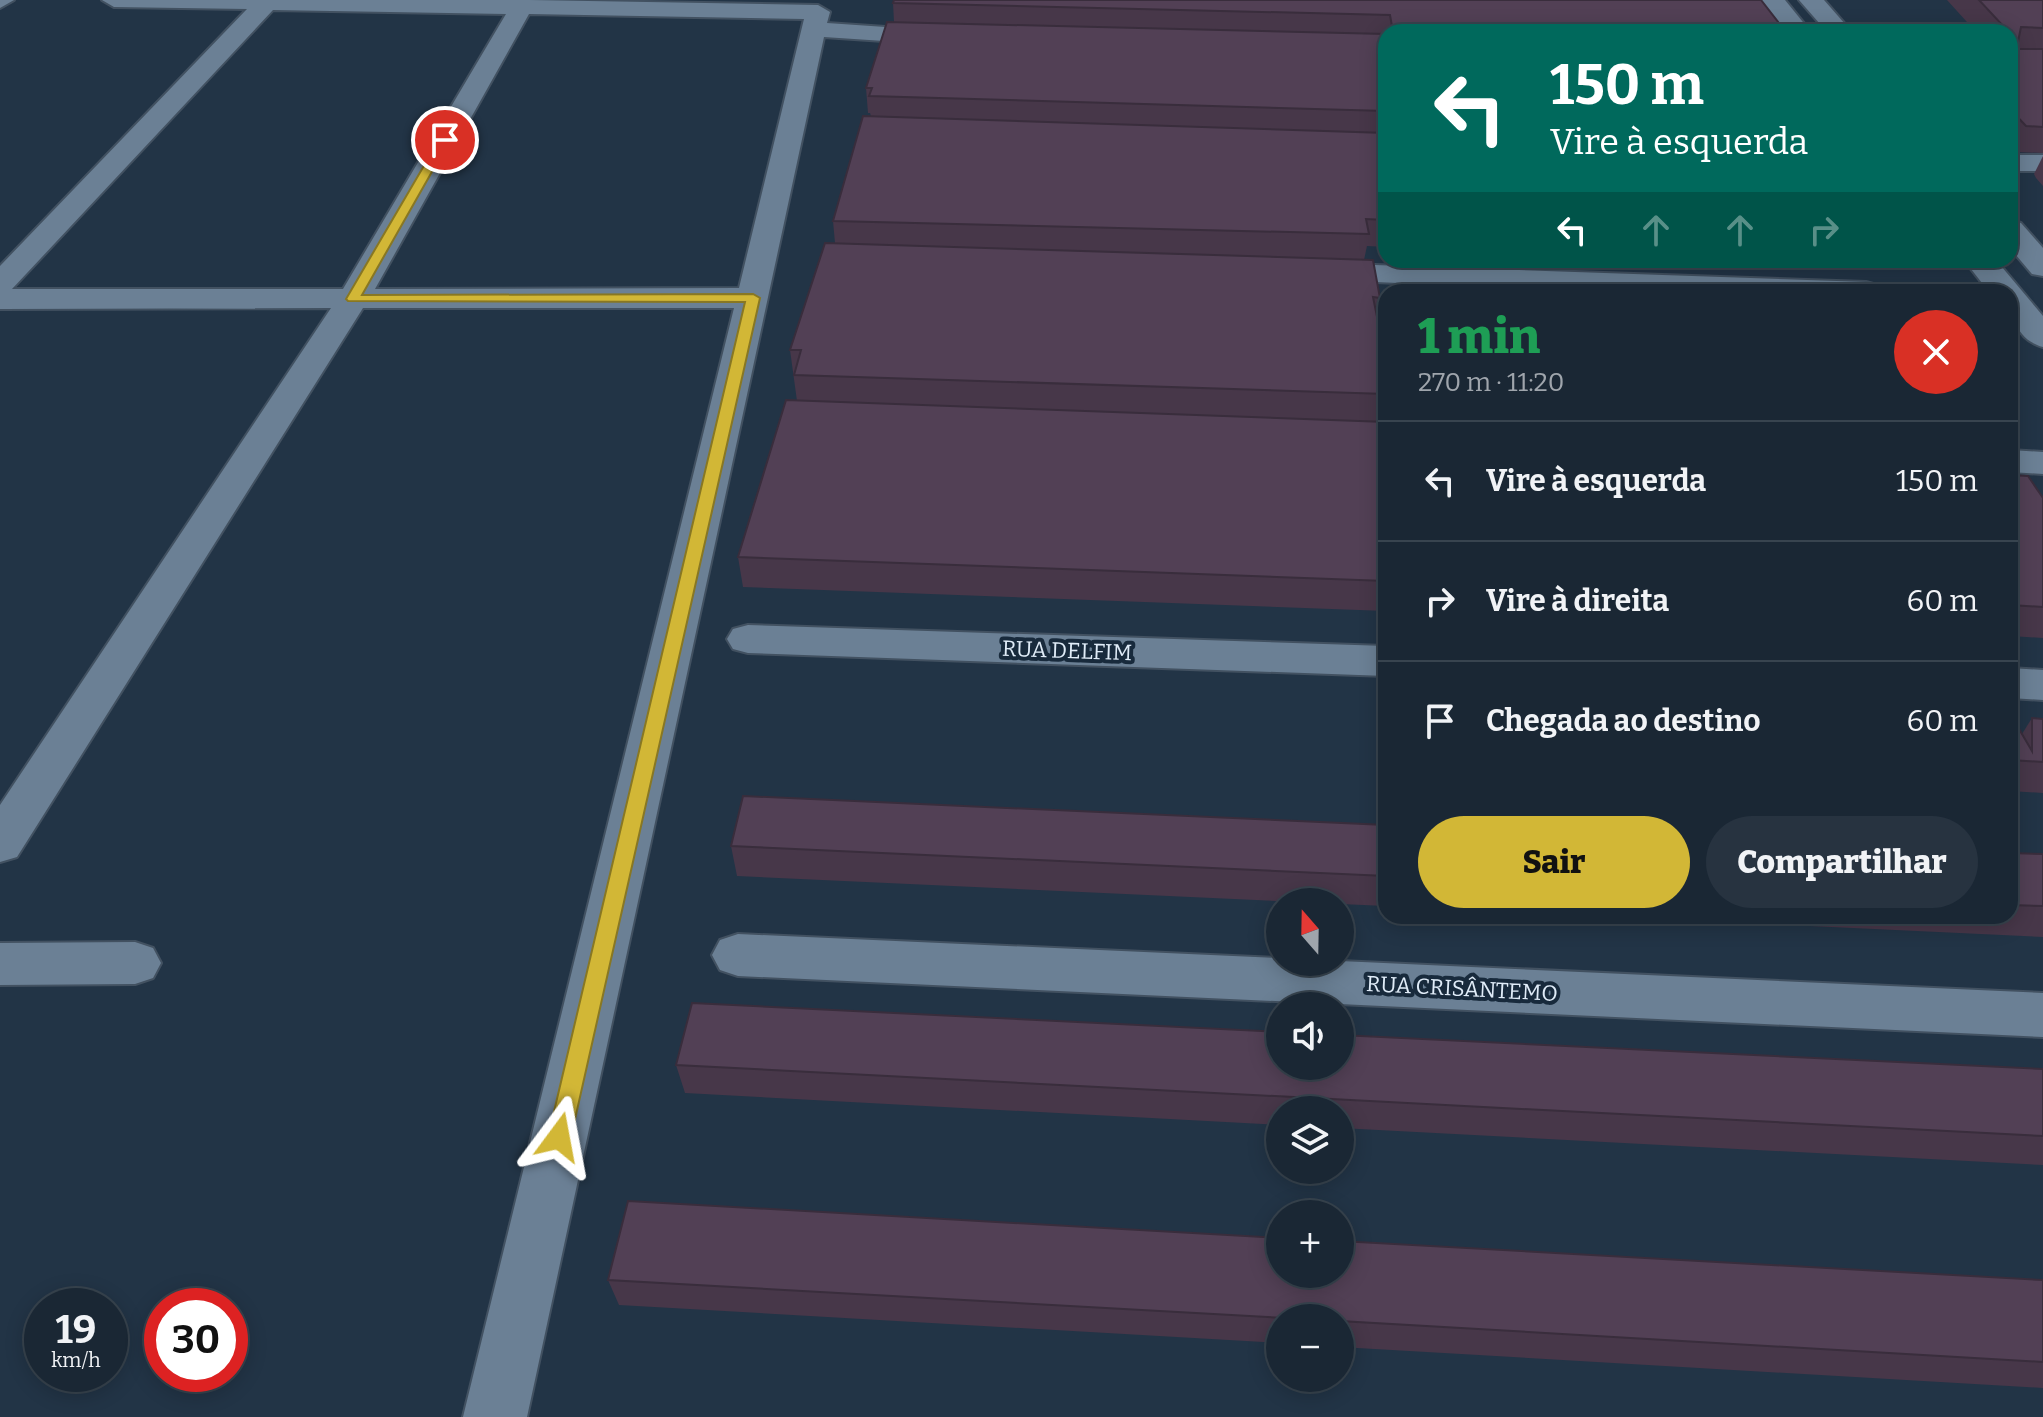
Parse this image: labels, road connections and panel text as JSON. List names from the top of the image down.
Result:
{
  "streets": {
    "street": ["RUA DELFIM", "RUA CRISÂNTEMO"]
  },
  "north": "top",
  "page": {
    "turn": ["150 m", "Vire à esquerda"],
    "heading": ["1 min", "270 m · 11:20"],
    "list": [
      {
        "name": "Vire à esquerda",
        "value": "150 m"
      },
      {
        "name": "Vire à direita",
        "value": "60 m"
      },
      {
        "name": "Chegada ao destino",
        "value": "60 m"
      }
    ],
    "buttons": ["Sair", "Compartilhar"],
    "map_buttons": ["+", "−"],
    "speed": "19 km/h",
    "limit": "30"
  }
}
